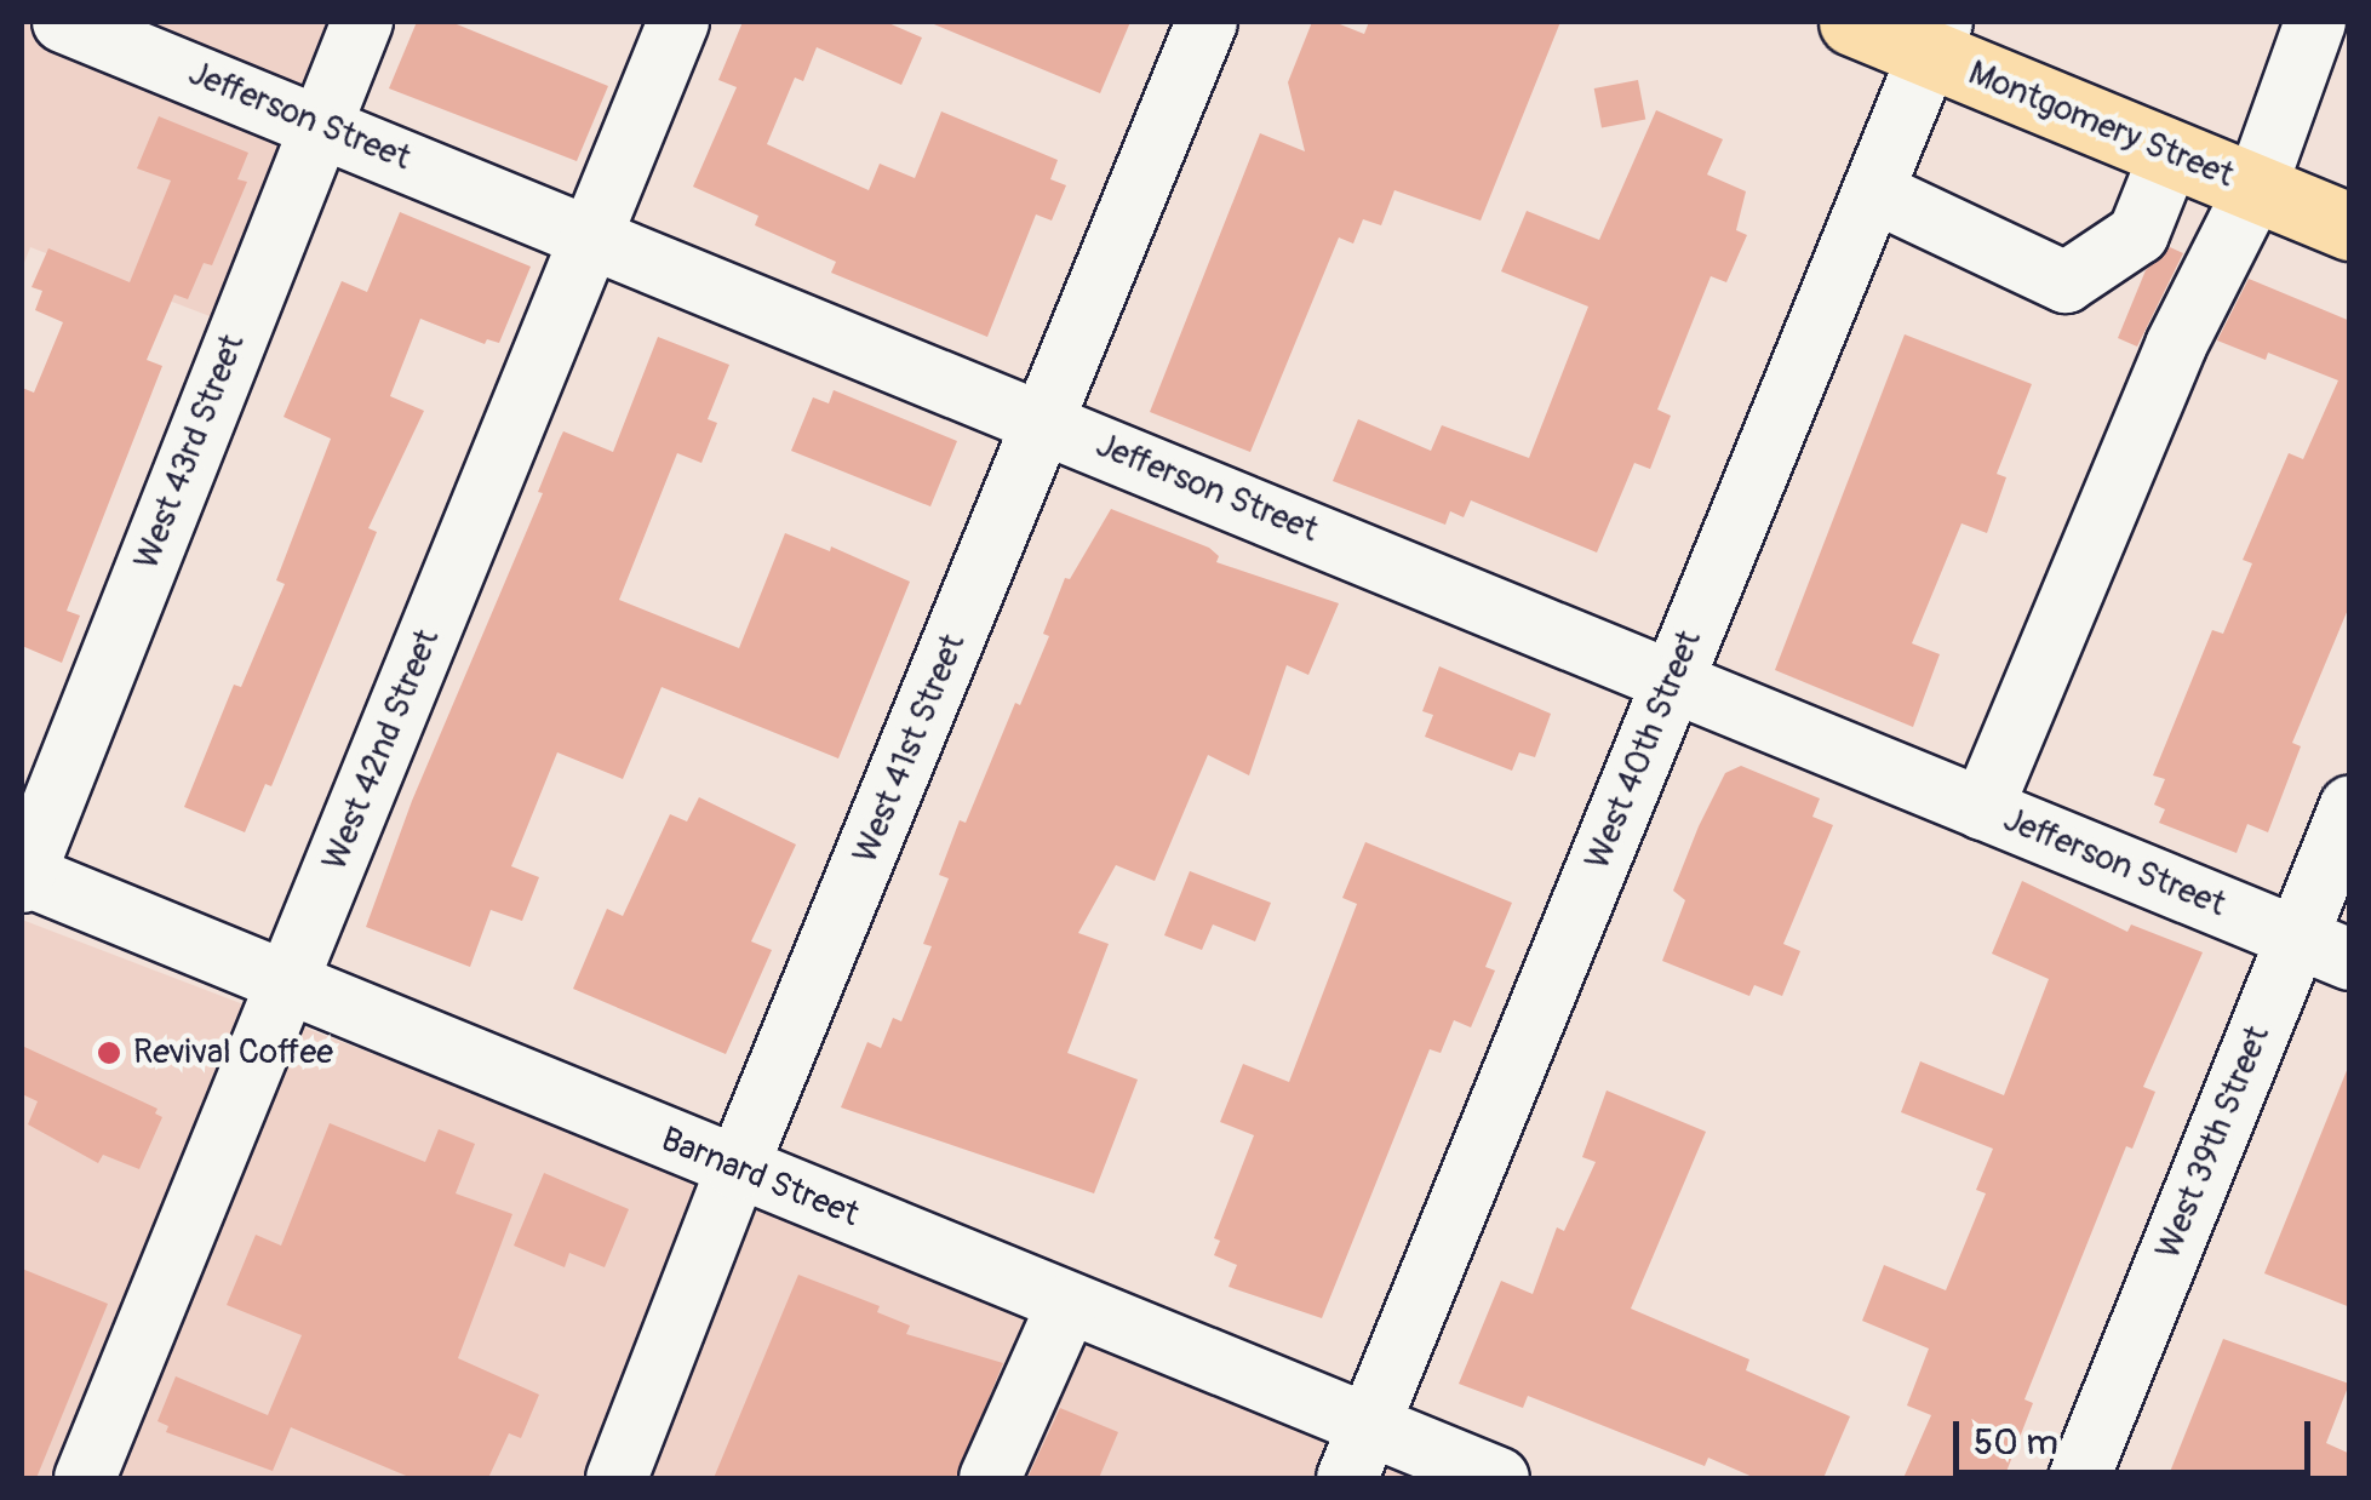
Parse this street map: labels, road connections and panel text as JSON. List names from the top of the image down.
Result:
{
  "streets": {
    "main road": ["Montgomery Street"],
    "street": [
      "Jefferson Street",
      "West 43rd Street",
      "West 41st Street",
      "West 42nd Street",
      "West 40th Street",
      "West 39th Street",
      "Barnard Street"
    ]
  },
  "crossings": [
    ["Jefferson Street", "West 43rd Street"],
    ["Jefferson Street", "West 41st Street"],
    ["Jefferson Street", "West 42nd Street"],
    ["Jefferson Street", "West 40th Street"],
    ["Jefferson Street", "West 39th Street"],
    ["Montgomery Street", "West 40th Street"],
    ["West 43rd Street", "Barnard Street"],
    ["West 41st Street", "Barnard Street"],
    ["West 42nd Street", "Barnard Street"],
    ["West 40th Street", "Barnard Street"]
  ],
  "places": ["Revival Coffee"],
  "scale_bar": "50 m"
}
